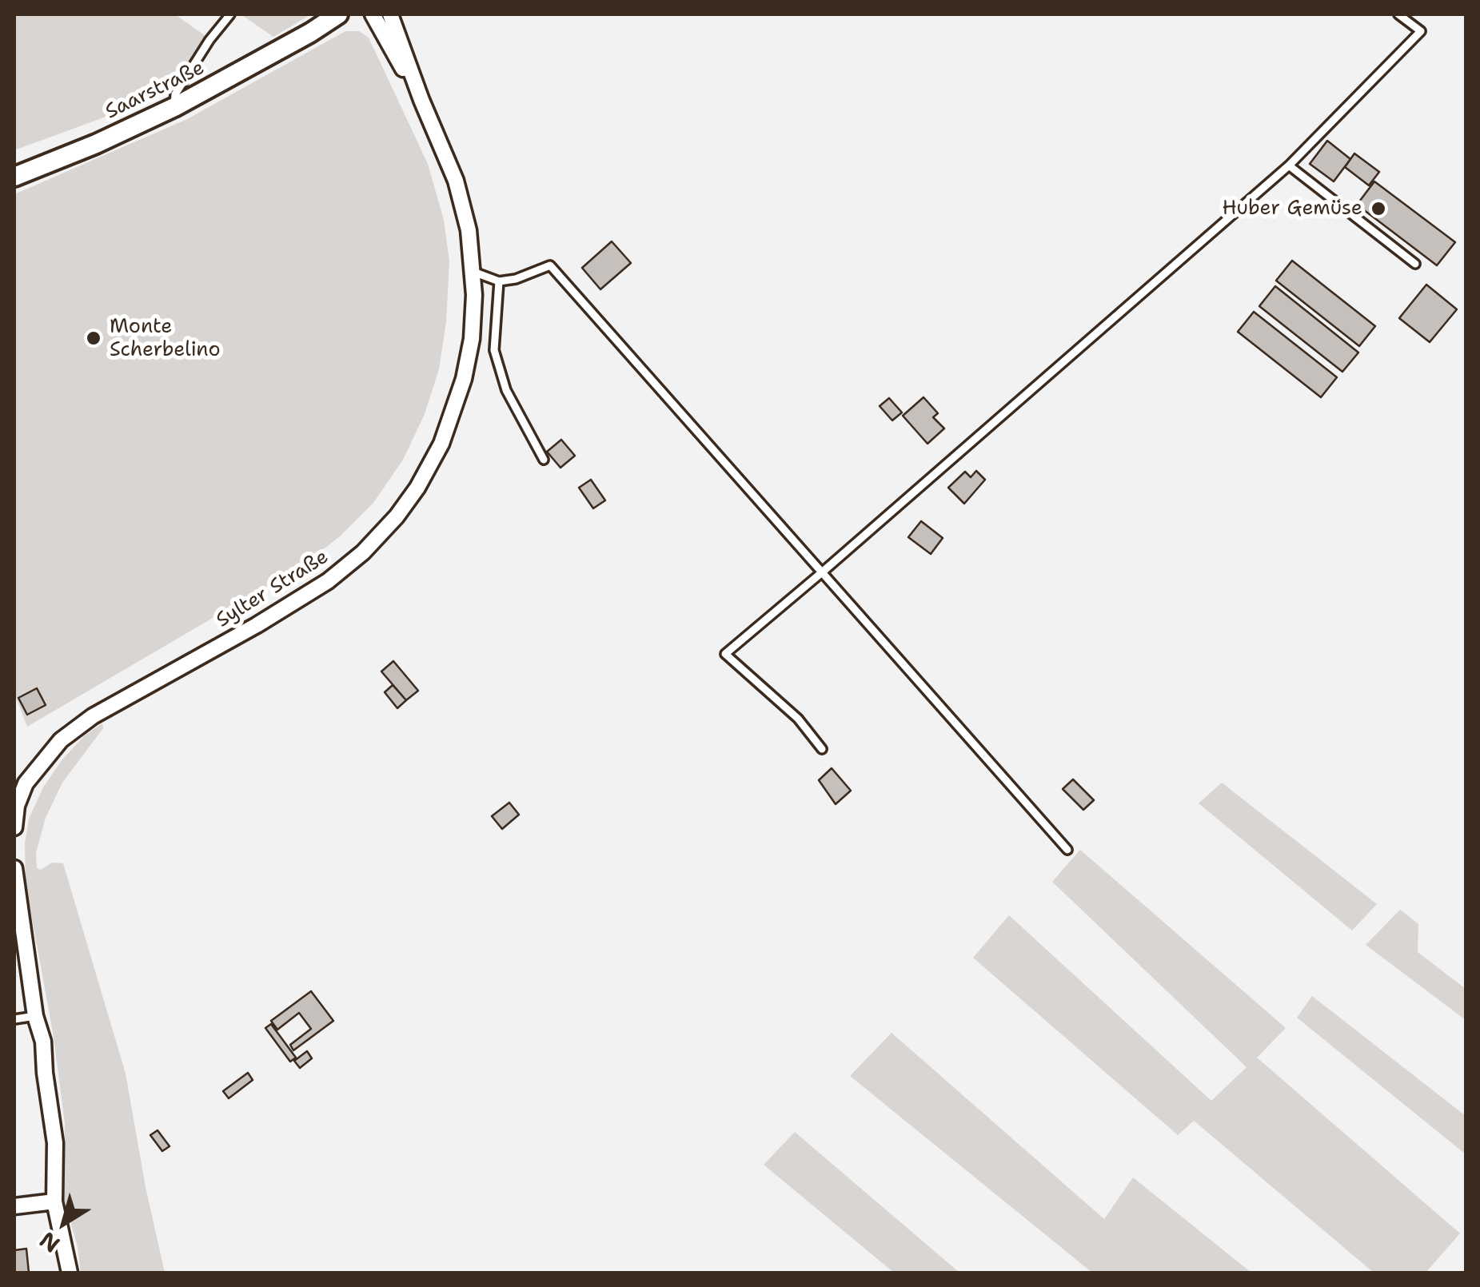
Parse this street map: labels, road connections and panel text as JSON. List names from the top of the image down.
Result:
{
  "streets": {
    "main road": ["Saarstraße"],
    "street": ["Sylter Straße"]
  },
  "places": ["Huber Gemüse", "Monte Scherbelino"],
  "north": "bottom left"
}
